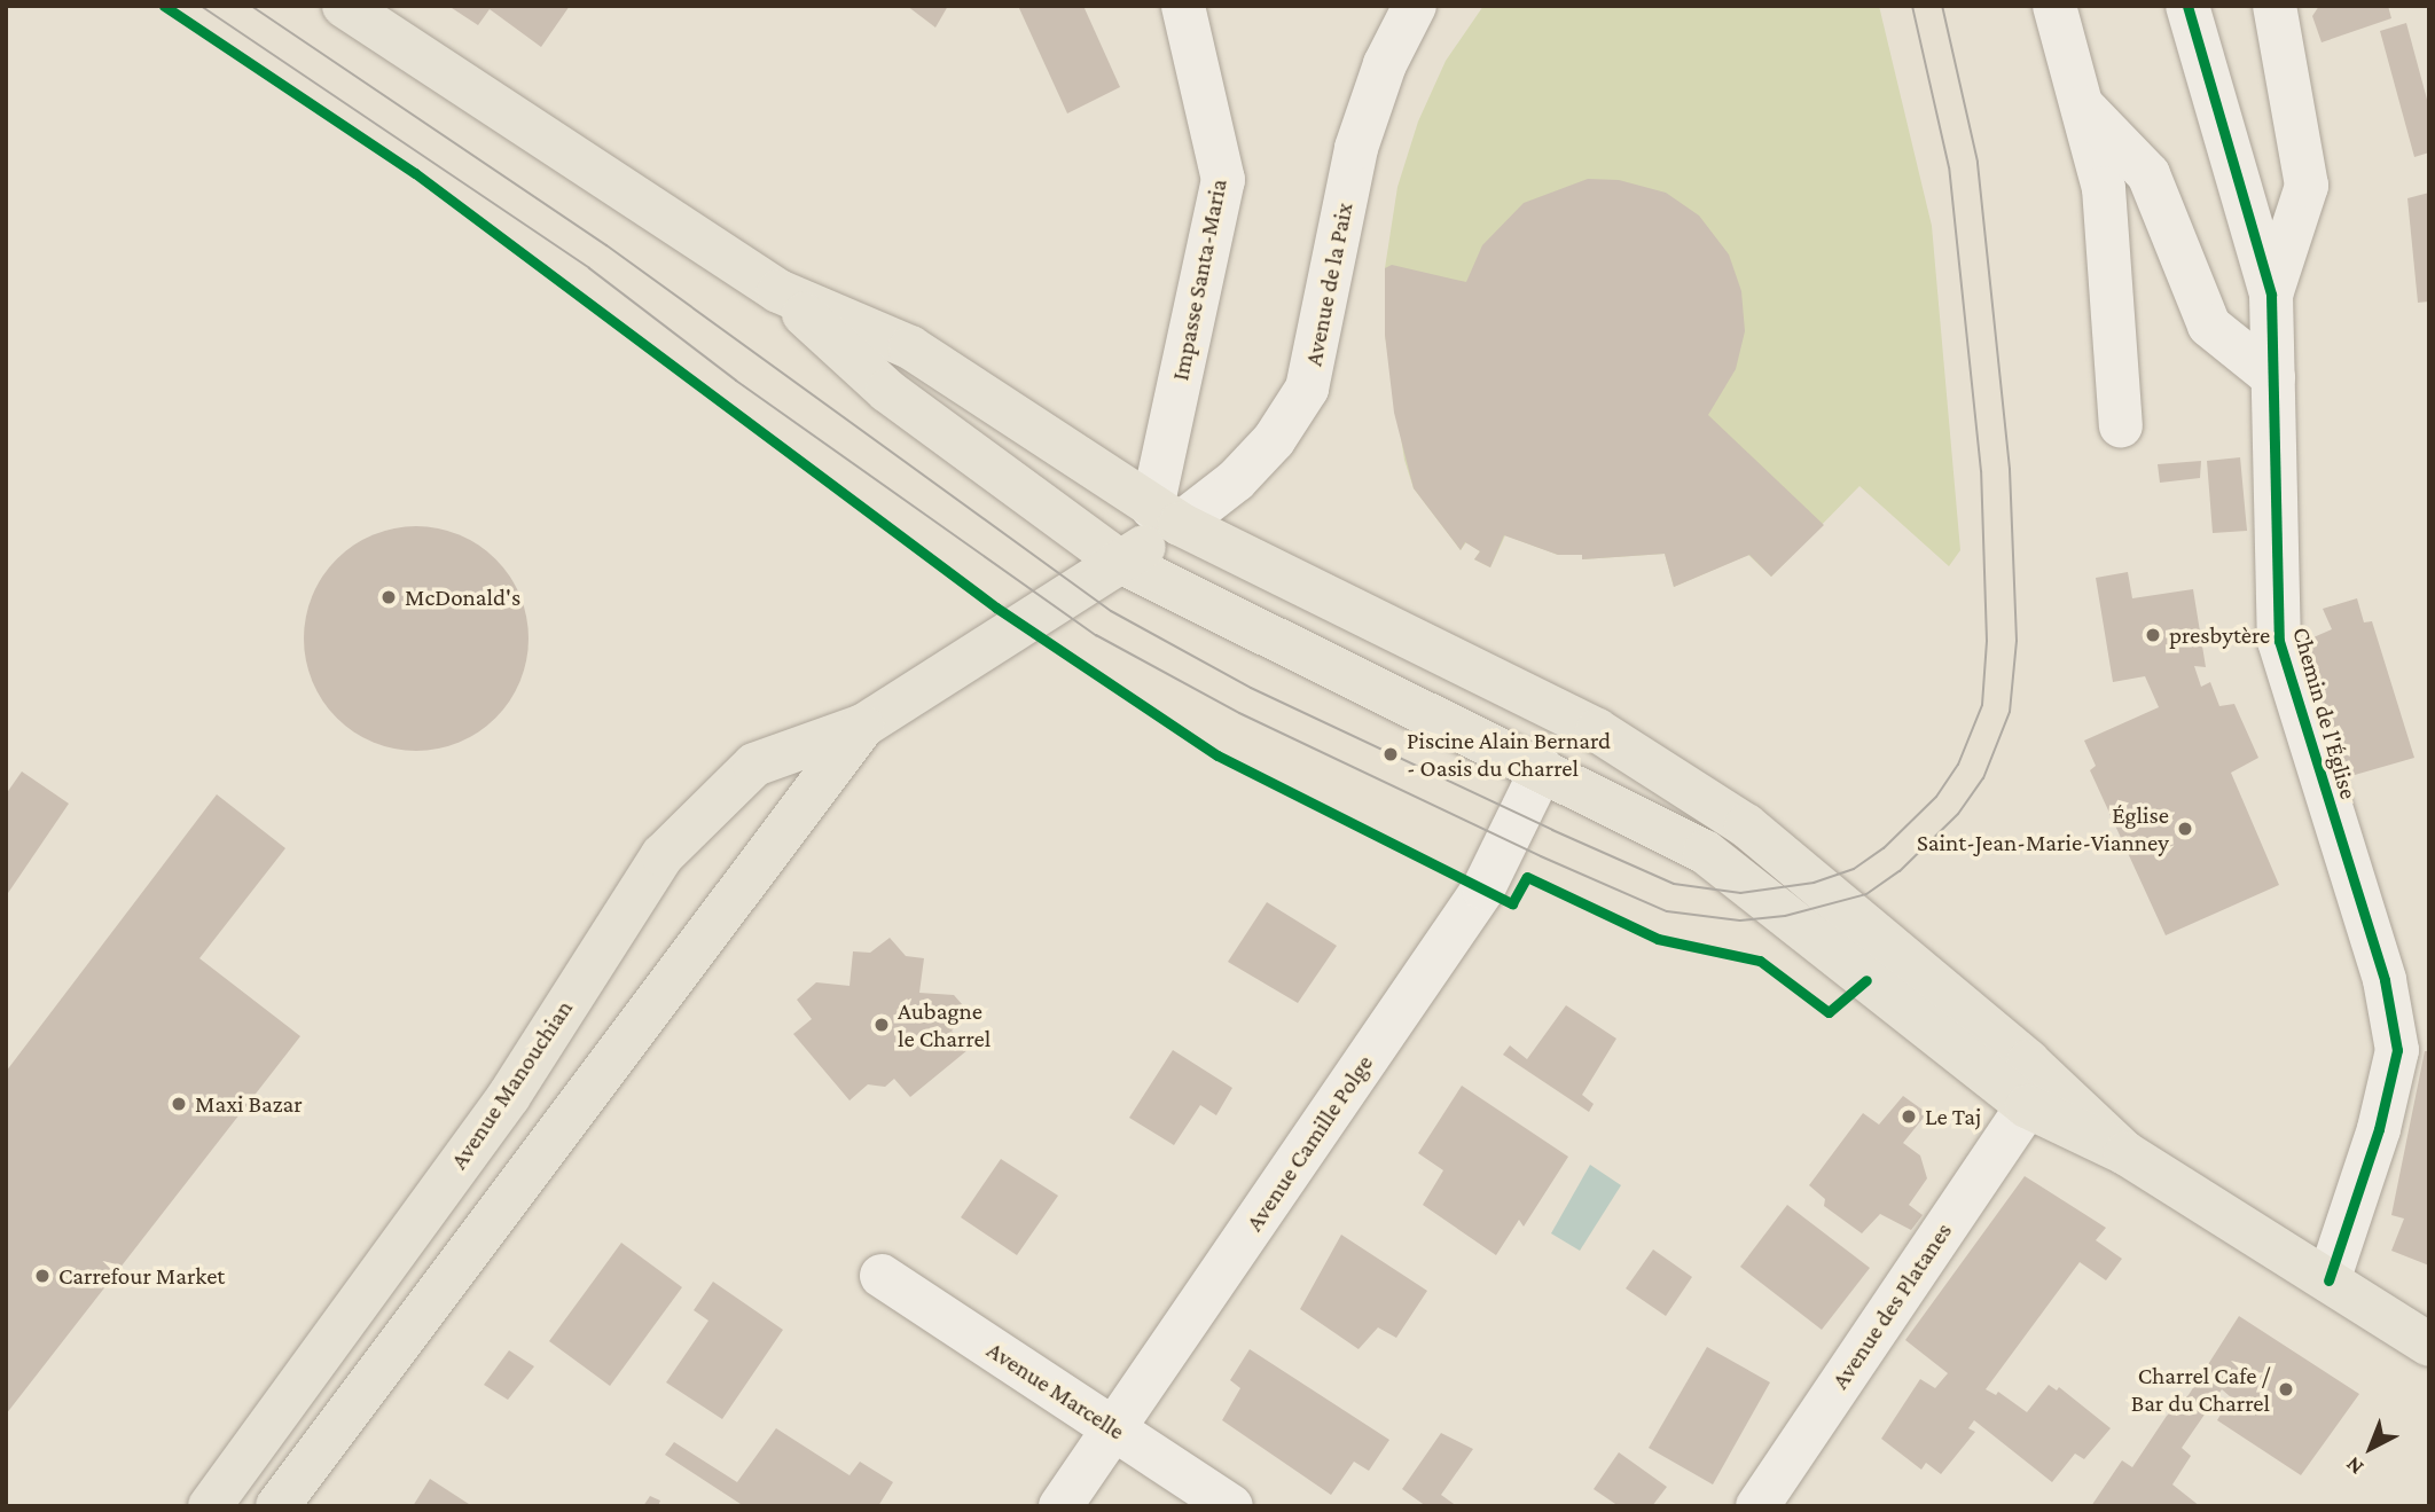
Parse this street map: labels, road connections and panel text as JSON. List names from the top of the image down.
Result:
{
  "streets": {
    "main road": ["Avenue Manouchian"],
    "street": [
      "Impasse Santa-Maria",
      "Avenue de la Paix",
      "Chemin de l'Église",
      "Avenue Camille Polge",
      "Avenue des Platanes",
      "Avenue Marcelle"
    ]
  },
  "crossings": [
    ["Impasse Santa-Maria", "Avenue de la Paix"],
    ["Impasse Santa-Maria", "Avenue Manouchian"],
    ["Avenue de la Paix", "Avenue Manouchian"],
    ["Avenue Camille Polge", "Avenue Marcelle"]
  ],
  "places": [
    "McDonald's",
    "presbytère",
    "Piscine Alain Bernard - Oasis du Charrel",
    "Église Saint-Jean-Marie-Vianney",
    "Aubagne le Charrel",
    "Maxi Bazar",
    "Le Taj",
    "Carrefour Market",
    "Charrel Cafe / Bar du Charrel"
  ],
  "north": "bottom left"
}
